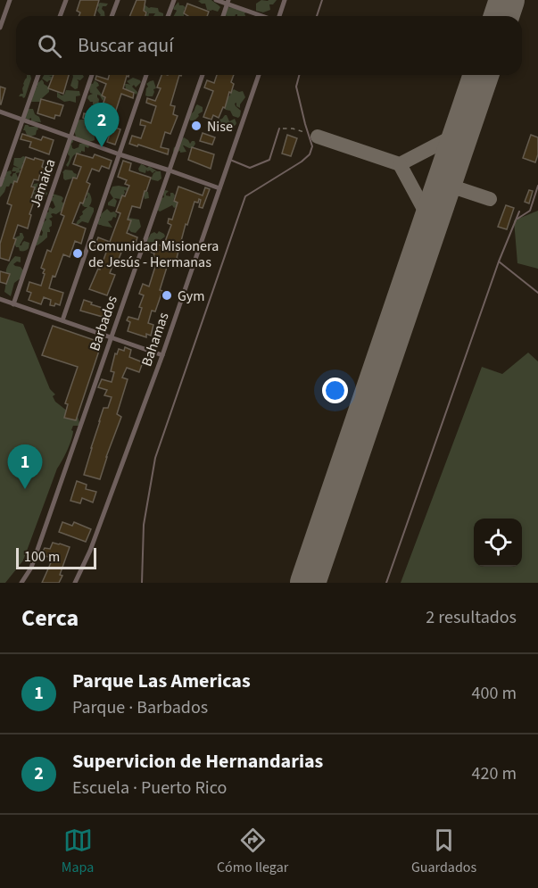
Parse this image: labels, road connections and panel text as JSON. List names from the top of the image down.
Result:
{
  "streets": {
    "street": ["Jamaica", "Barbados", "Bahamas"]
  },
  "places": ["Nise", "Comunidad Misionera de Jesús - Hermanas", "Gym"],
  "scale_bar": "100 m",
  "page": {
    "search": "Buscar aquí",
    "pins": ["2", "1"],
    "scale": "100 m",
    "heading": ["Cerca", "2 resultados"],
    "list": [
      {
        "mark": "1",
        "name": "Parque Las Americas",
        "note": "Parque · Barbados",
        "value": "400 m"
      },
      {
        "mark": "2",
        "name": "Supervicion de Hernandarias",
        "note": "Escuela · Puerto Rico",
        "value": "420 m"
      }
    ],
    "nav": ["Mapa", "Cómo llegar", "Guardados"]
  }
}
